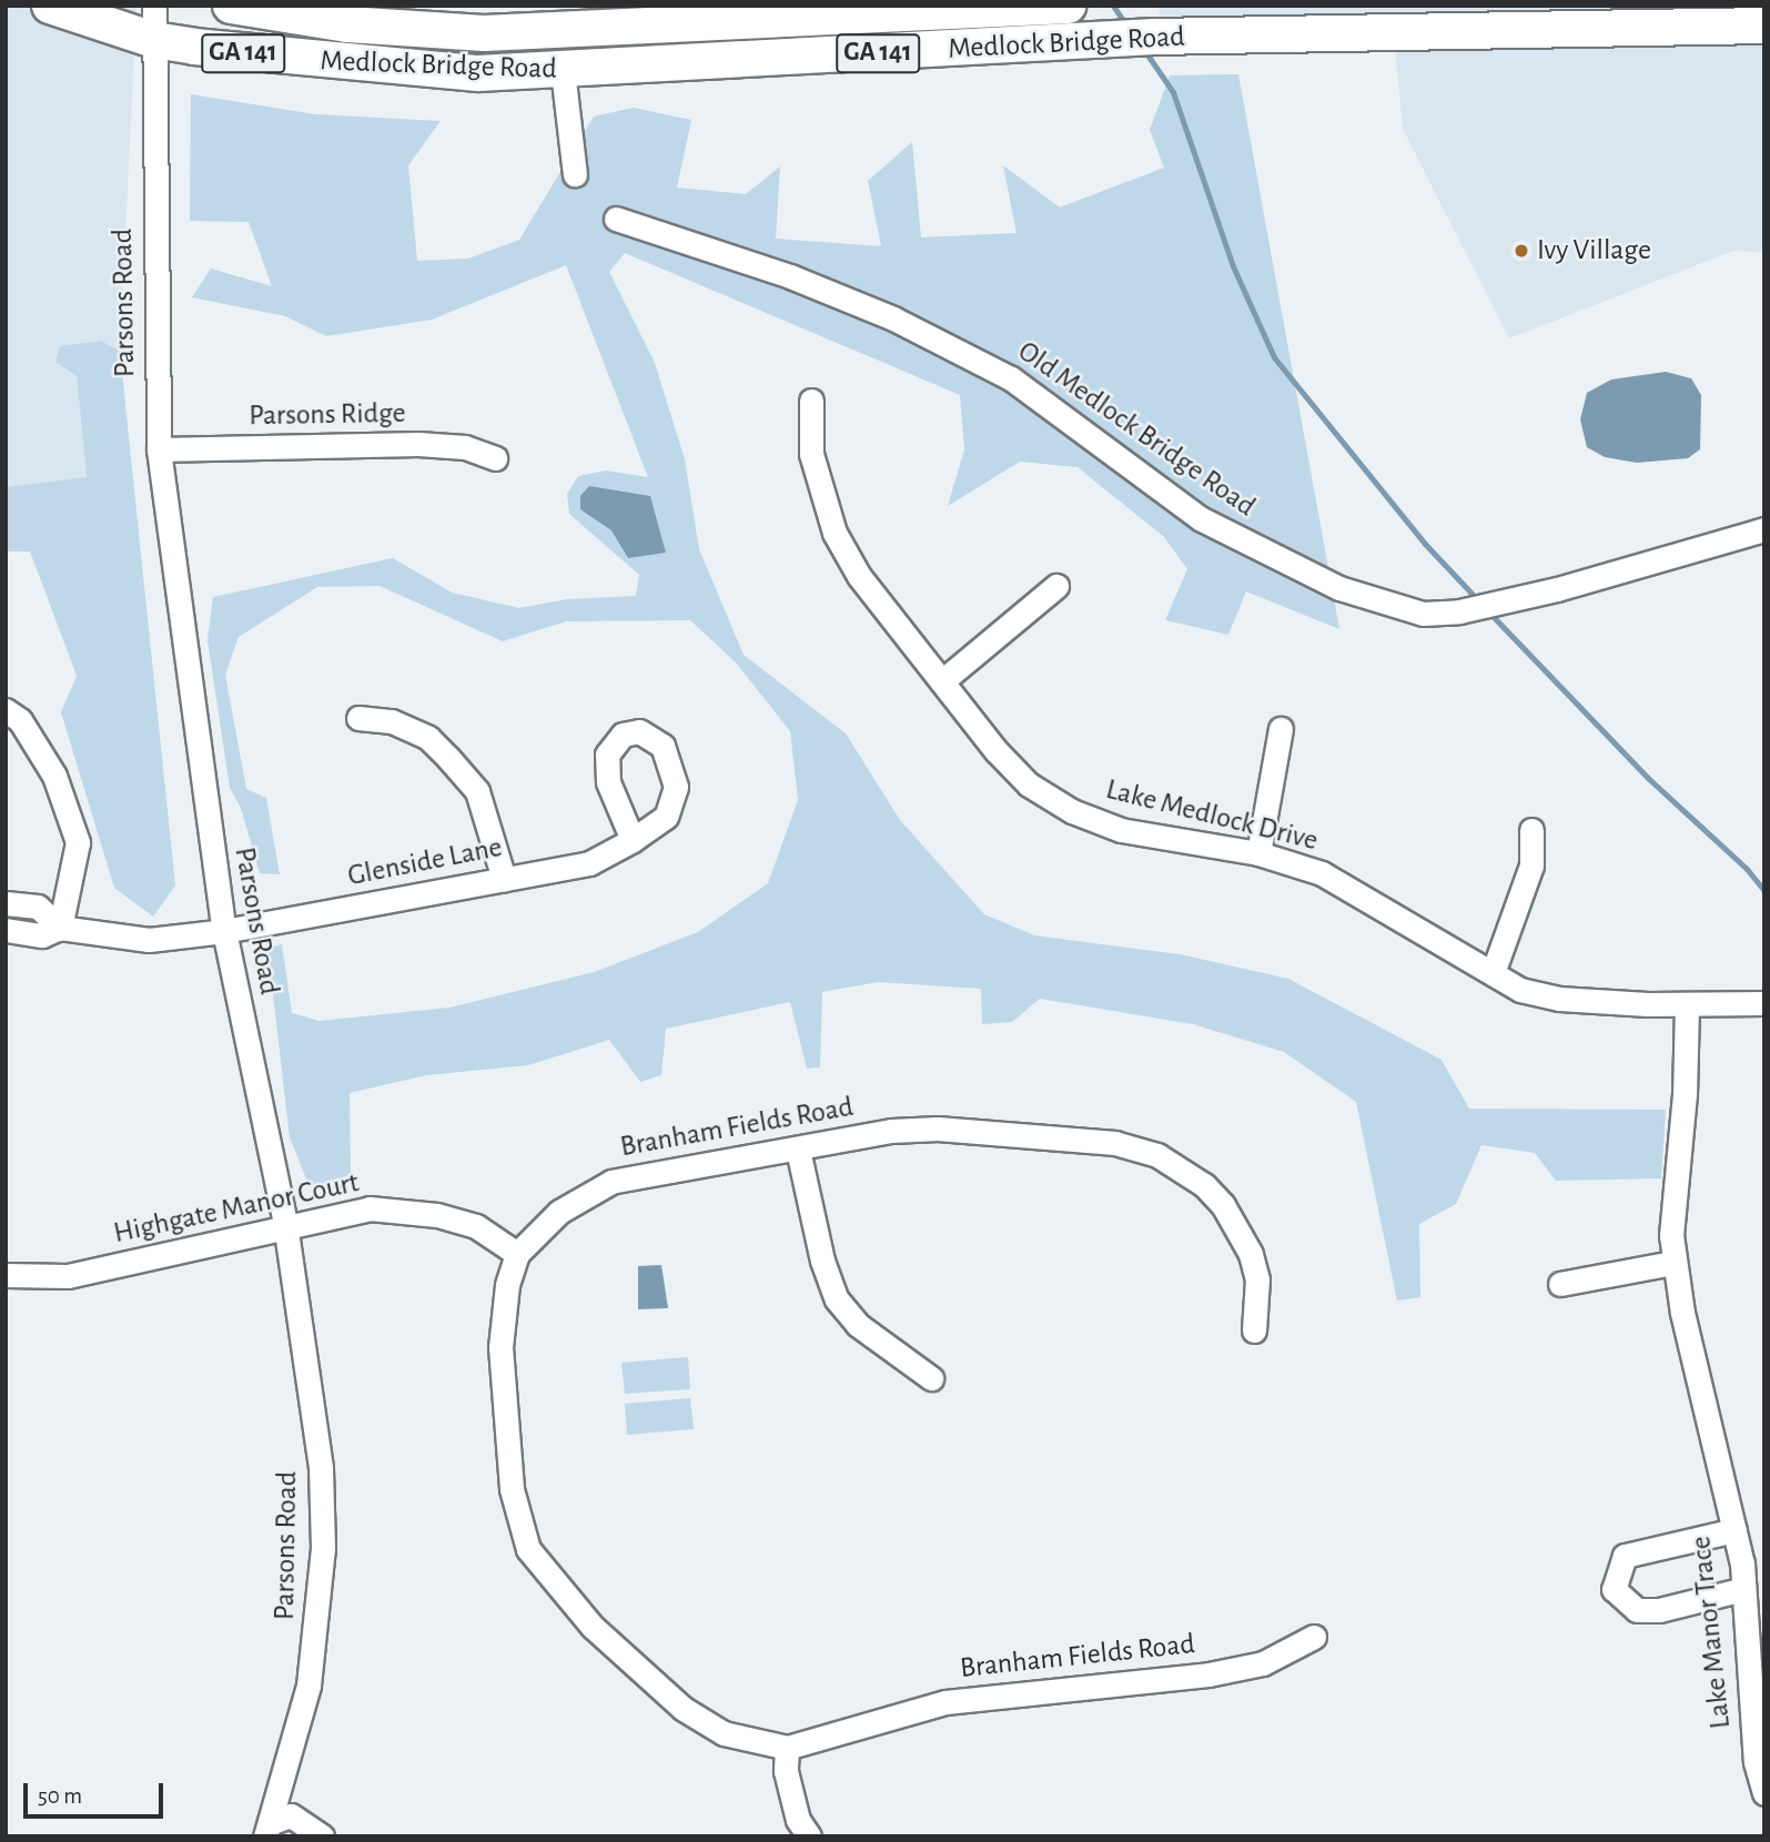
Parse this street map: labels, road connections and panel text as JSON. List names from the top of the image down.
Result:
{
  "streets": {
    "highway": ["Medlock Bridge Road", "GA 141"],
    "street": [
      "Parsons Road",
      "Parsons Ridge",
      "Old Medlock Bridge Road",
      "Lake Medlock Drive",
      "Glenside Lane",
      "Branham Fields Road",
      "Highgate Manor Court",
      "Lake Manor Trace"
    ]
  },
  "crossings": [
    ["Medlock Bridge Road", "Parsons Road"],
    ["Parsons Road", "Parsons Ridge"],
    ["Parsons Road", "Glenside Lane"],
    ["Parsons Road", "Highgate Manor Court"],
    ["Lake Medlock Drive", "Lake Manor Trace"],
    ["Branham Fields Road", "Highgate Manor Court"]
  ],
  "places": ["Ivy Village"],
  "scale_bar": "50 m"
}
